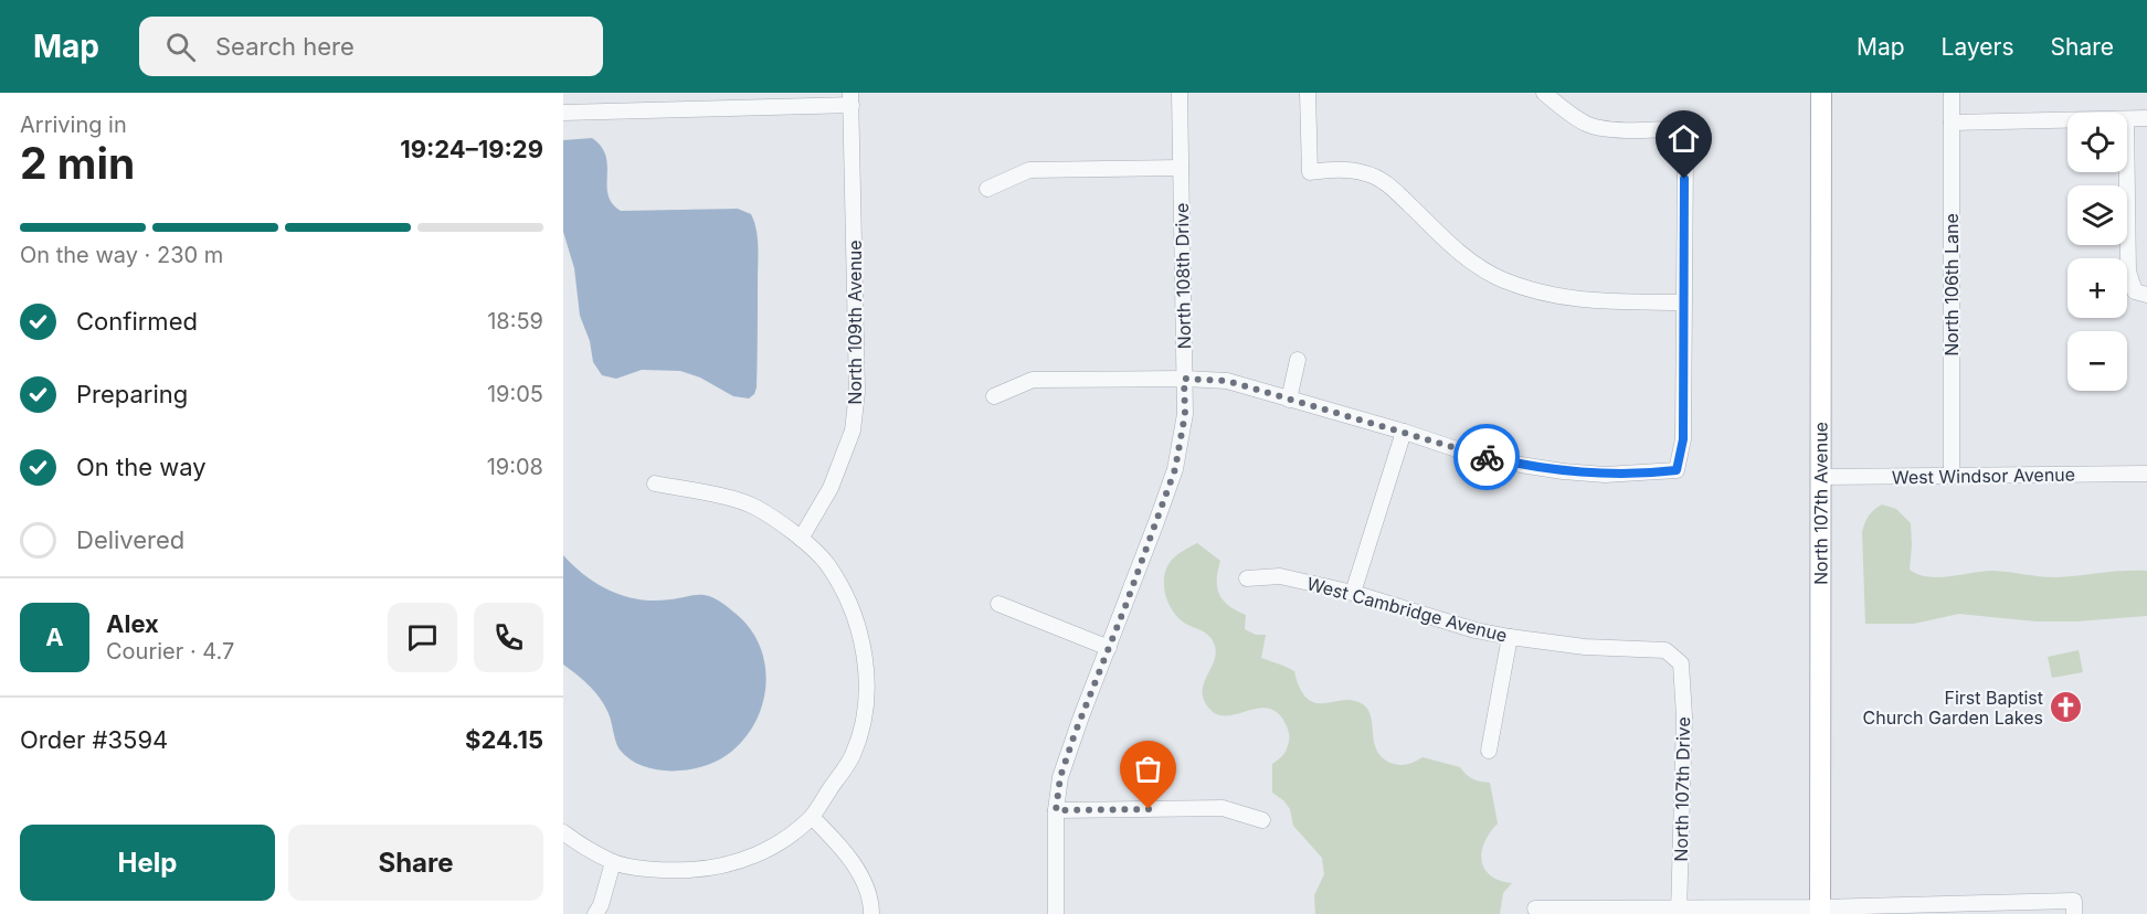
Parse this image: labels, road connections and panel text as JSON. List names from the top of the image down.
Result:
{
  "streets": {
    "main road": ["North 107th Avenue"],
    "street": [
      "North 108th Drive",
      "North 106th Lane",
      "North 109th Avenue",
      "West Windsor Avenue",
      "West Cambridge Avenue",
      "North 107th Drive"
    ]
  },
  "crossings": [
    ["North 106th Lane", "West Windsor Avenue"],
    ["West Windsor Avenue", "North 107th Avenue"],
    ["West Cambridge Avenue", "North 107th Drive"]
  ],
  "places": {
    "church": ["First Baptist Church Garden Lakes"]
  },
  "page": {
    "header": "Map",
    "search": "Search here",
    "nav": ["Map", "Layers", "Share"],
    "heading": ["2 min", "Arriving in", "19:24–19:29"],
    "panel": [
      "Alex",
      "Courier · 4.7",
      "Order #3594",
      "$24.15"
    ],
    "map_buttons": ["+", "−"],
    "bar": "On the way · 230 m",
    "list": [
      ["Confirmed", "18:59"],
      ["Preparing", "19:05"],
      ["On the way", "19:08"],
      "Delivered"
    ],
    "round": "A",
    "buttons": ["Help", "Share"]
  }
}
